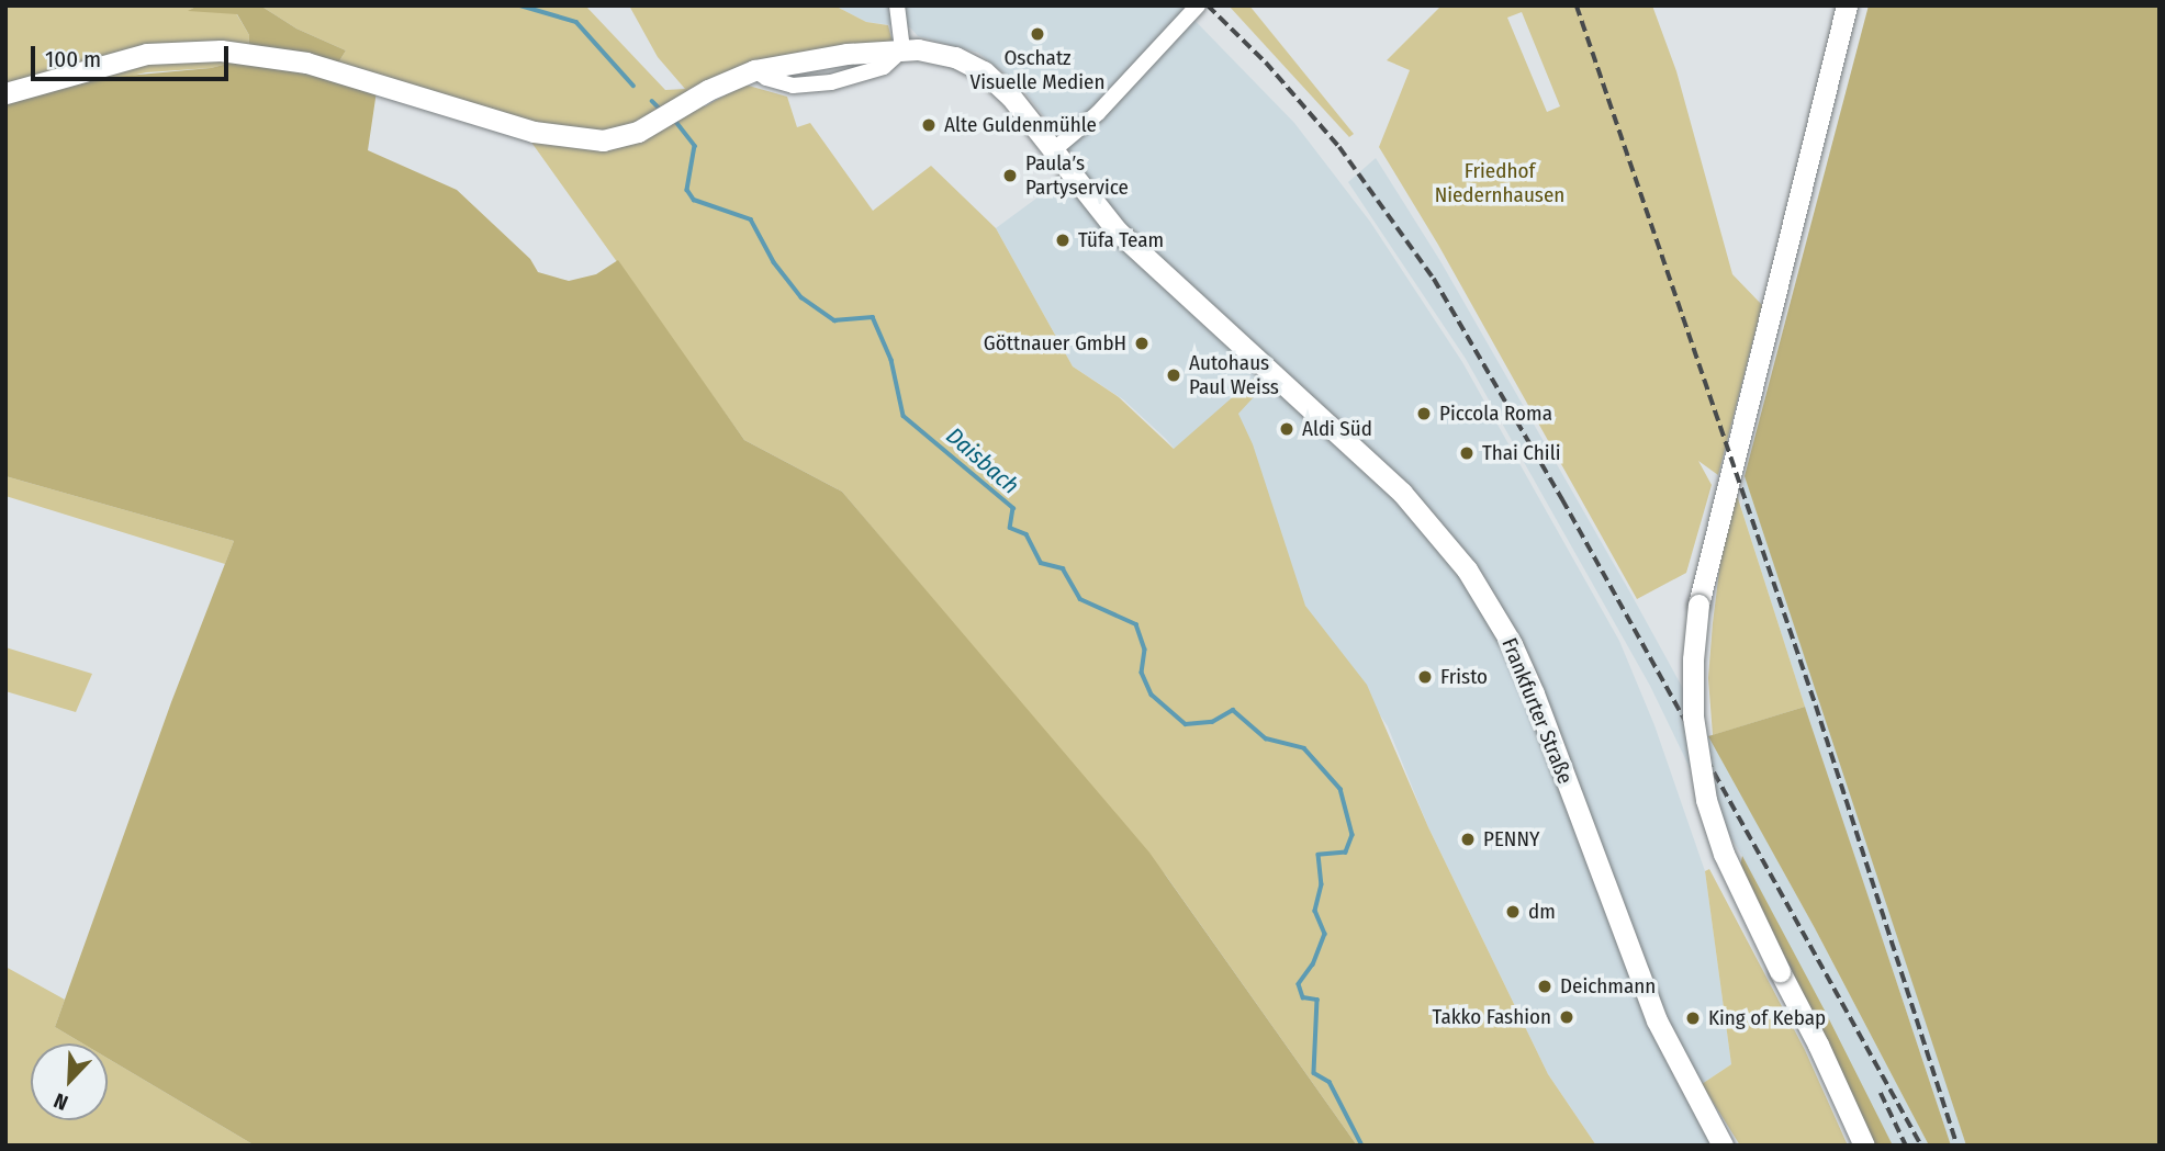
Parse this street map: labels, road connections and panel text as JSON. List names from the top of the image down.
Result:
{
  "streets": {
    "main road": ["Frankfurter Straße"]
  },
  "water": ["Daisbach"],
  "parks": ["Friedhof Niedernhausen"],
  "places": [
    "Oschatz Visuelle Medien",
    "Alte Guldenmühle",
    "Paula′s Partyservice",
    "Tüfa Team",
    "Göttnauer GmbH",
    "Autohaus Paul Weiss",
    "Piccola Roma",
    "Aldi Süd",
    "Thai Chili",
    "Fristo",
    "PENNY",
    "dm",
    "Deichmann",
    "Takko Fashion",
    "King of Kebap"
  ],
  "scale_bar": "100 m",
  "north": "bottom left"
}
